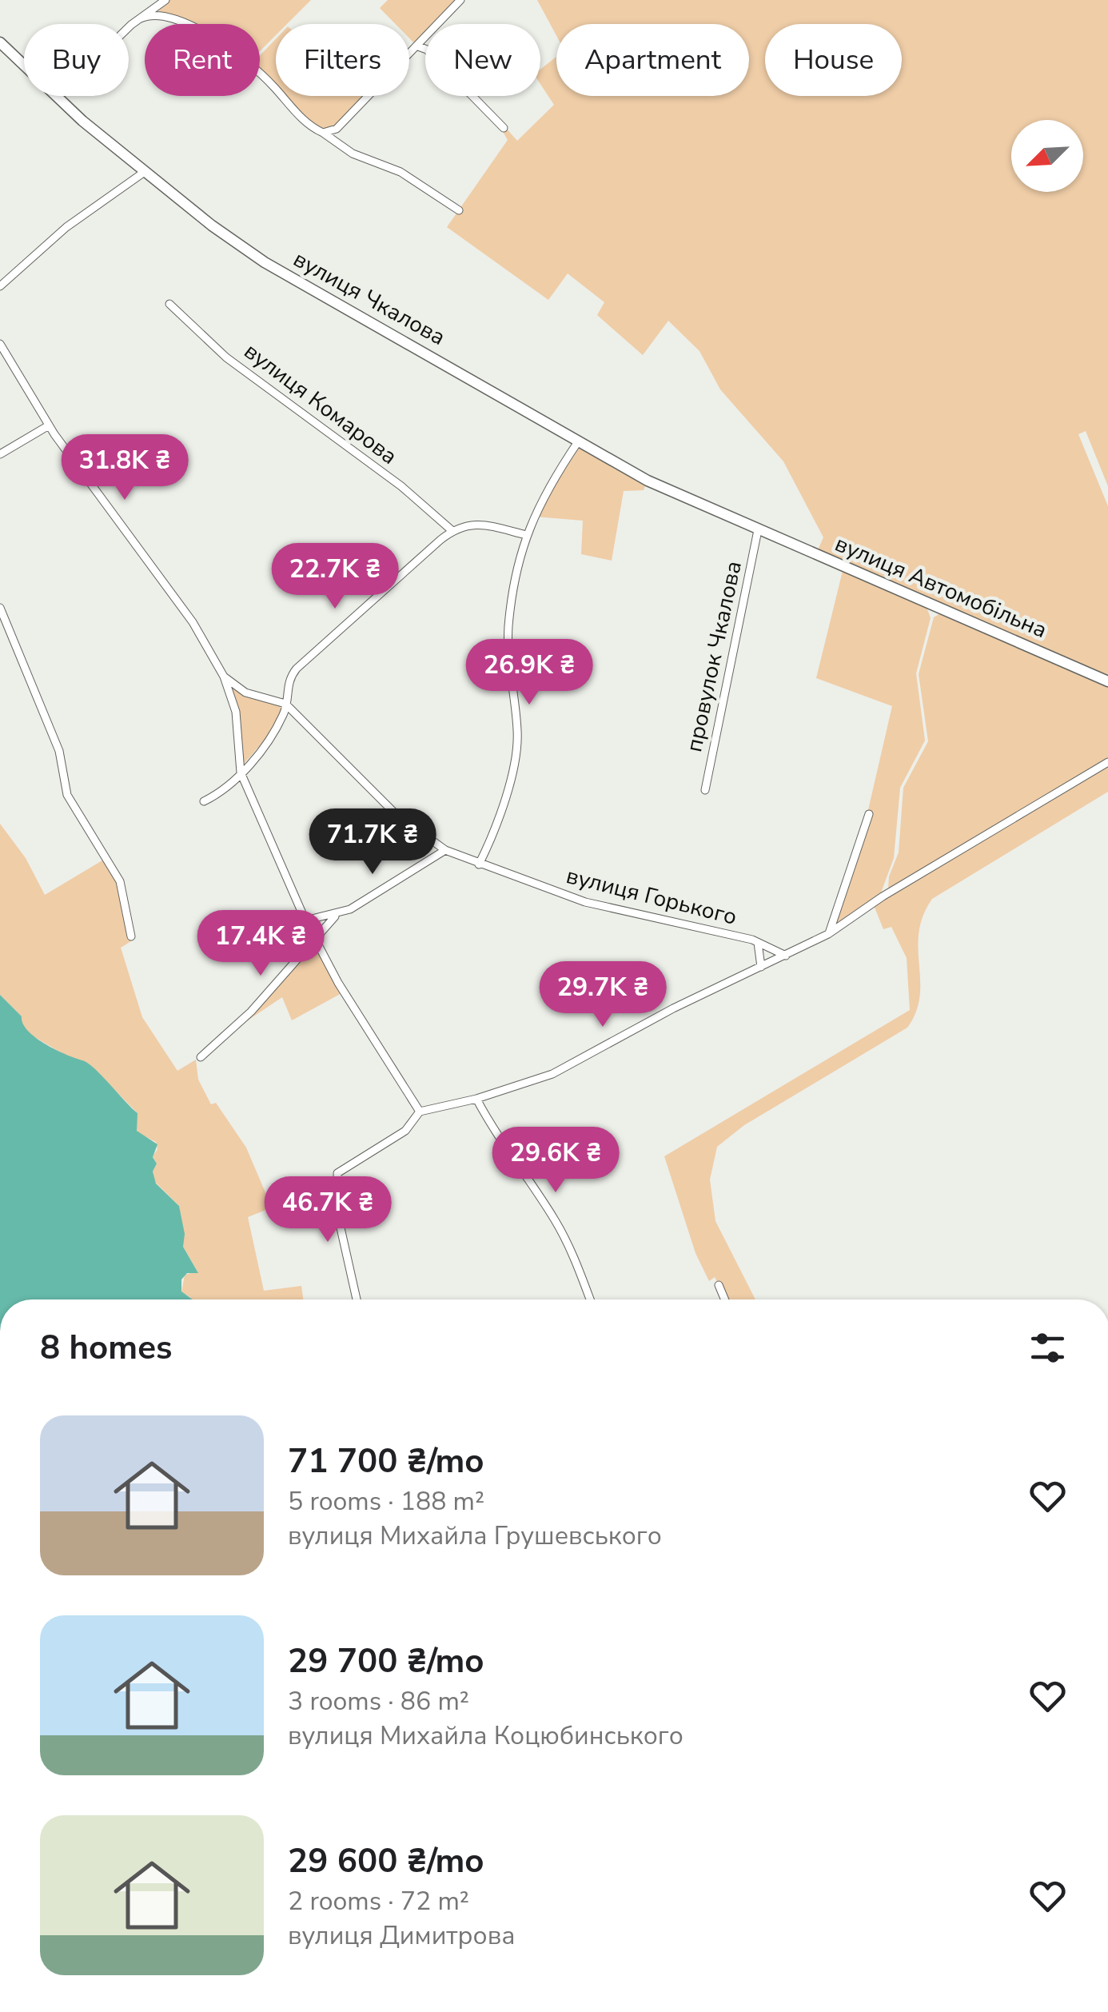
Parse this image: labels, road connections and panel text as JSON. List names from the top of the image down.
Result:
{
  "streets": {
    "street": [
      "вулиця Чкалова",
      "вулиця Комарова",
      "вулиця Автомобільна",
      "провулок Чкалова",
      "вулиця Горького"
    ]
  },
  "crossings": [
    ["вулиця Чкалова", "вулиця Автомобільна"],
    ["вулиця Чкалова", "провулок Чкалова"],
    ["вулиця Автомобільна", "провулок Чкалова"]
  ],
  "north": "bottom left",
  "page": {
    "chip": [
      "Buy",
      "Rent",
      "Filters",
      "New",
      "Apartment",
      "House"
    ],
    "price": [
      "31.8K ₴",
      "22.7K ₴",
      "26.9K ₴",
      "71.7K ₴",
      "17.4K ₴",
      "29.7K ₴",
      "29.6K ₴",
      "46.7K ₴"
    ],
    "heading": "8 homes",
    "list": [
      {
        "name": "71 700 ₴/mo",
        "note": "5 rooms · 188 m² · вулиця Михайла Грушевського"
      },
      {
        "name": "29 700 ₴/mo",
        "note": "3 rooms · 86 m² · вулиця Михайла Коцюбинського"
      },
      {
        "name": "29 600 ₴/mo",
        "note": "2 rooms · 72 m² · вулиця Димитрова"
      }
    ]
  }
}
